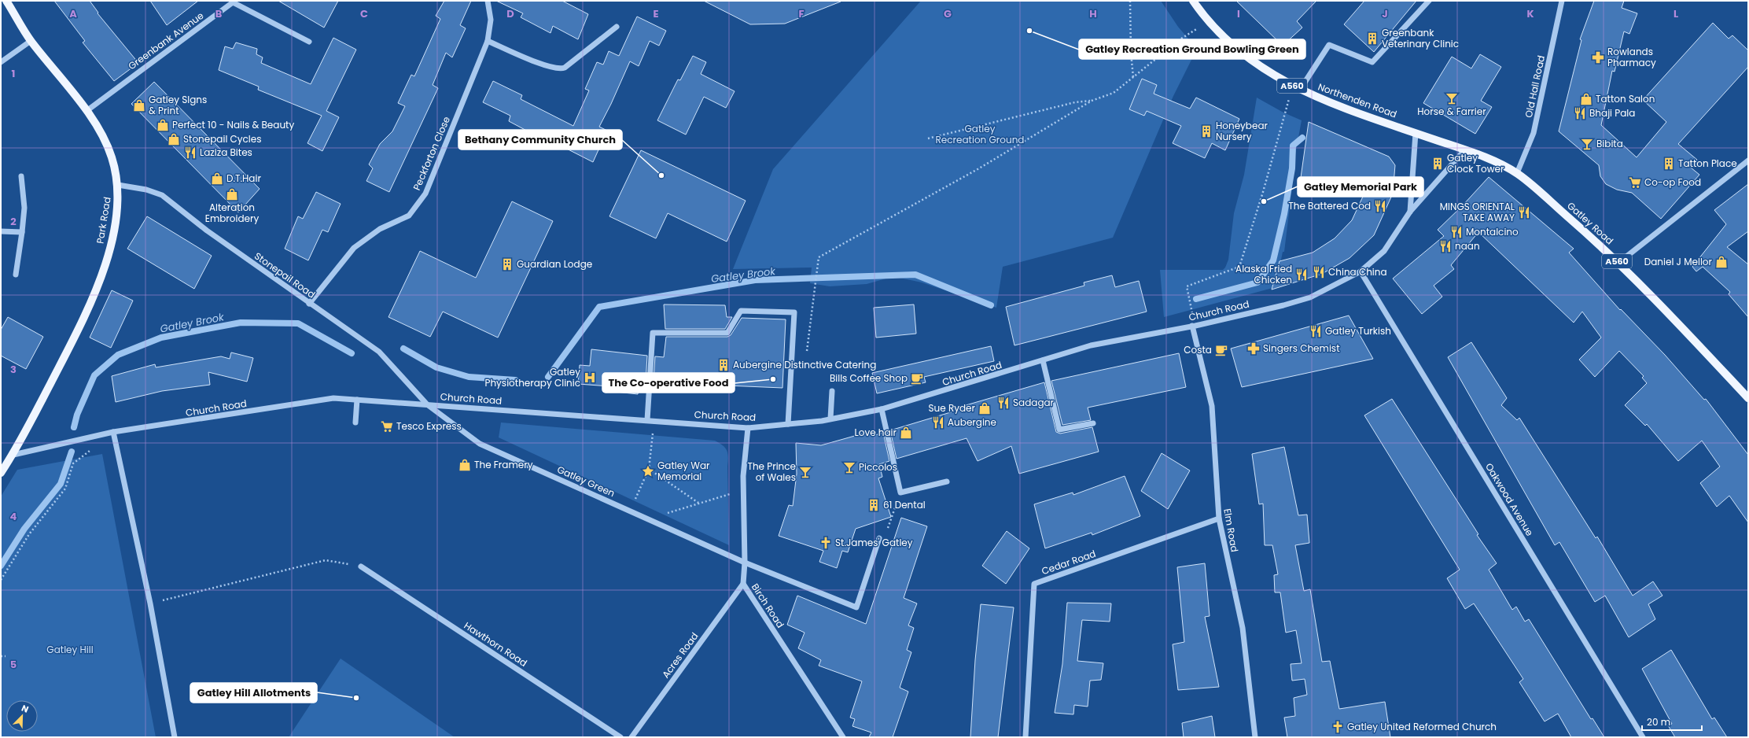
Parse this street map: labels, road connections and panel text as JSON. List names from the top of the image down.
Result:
{
  "streets": {
    "main road": [
      "A560",
      "Northenden Road",
      "Park Road",
      "Gatley Road"
    ],
    "street": [
      "Greenbank Avenue",
      "Old Hall Road",
      "Peckforton Close",
      "Stonepail Road",
      "Church Road",
      "Gatley Green",
      "Oakwood Avenue",
      "Elm Road",
      "Cedar Road",
      "Birch Road",
      "Hawthorn Road",
      "Acres Road"
    ]
  },
  "crossings": [
    ["Greenbank Avenue", "Park Road"],
    ["Old Hall Road", "Gatley Road"],
    ["Northenden Road", "Gatley Road"],
    ["Northenden Road", "Church Road"],
    ["Peckforton Close", "Stonepail Road"],
    ["Park Road", "Stonepail Road"],
    ["Park Road", "Church Road"],
    ["Gatley Road", "Church Road"],
    ["Stonepail Road", "Church Road"],
    ["Stonepail Road", "Gatley Green"],
    ["Church Road", "Gatley Green"],
    ["Church Road", "Oakwood Avenue"],
    ["Church Road", "Elm Road"],
    ["Church Road", "Birch Road"],
    ["Gatley Green", "Birch Road"],
    ["Elm Road", "Cedar Road"],
    ["Birch Road", "Acres Road"]
  ],
  "water": ["Gatley Brook"],
  "parks": ["Gatley Recreation Ground", "Gatley Hill"],
  "places": {
    "other": [
      "Gatley Recreation Ground Bowling Green",
      "Bethany Community Church",
      "Gatley Memorial Park",
      "The Co-operative Food",
      "Gatley Hill Allotments"
    ],
    "building": [
      "Greenbank Veterinary Clinic",
      "Honeybear Nursery",
      "Gatley Clock Tower",
      "Tatton Place",
      "Guardian Lodge",
      "Aubergine Distinctive Catering",
      "61 Dental"
    ],
    "pharmacy": ["Rowlands Pharmacy", "Singers Chemist"],
    "bar": [
      "Horse & Farrier",
      "Bibita",
      "Piccolos",
      "The Prince of Wales"
    ],
    "shop": [
      "Tatton Salon",
      "Gatley SIgns & Print",
      "Perfect 10 - Nails & Beauty",
      "Stonepail Cycles",
      "D.T.Hair",
      "Alteration Embroidery",
      "Daniel J Mellor",
      "Sue Ryder",
      "Love hair",
      "The Framery"
    ],
    "restaurant": [
      "Bhaji Pala",
      "Laziza Bites",
      "The Battered Cod",
      "MINGS ORIENTAL TAKE AWAY",
      "Montalcino",
      "naan",
      "China China",
      "Alaska Fried Chicken",
      "Gatley Turkish",
      "Sadagar",
      "Aubergine"
    ],
    "supermarket": ["Co-op Food", "Tesco Express"],
    "cafe": ["Costa", "Bills Coffee Shop"],
    "hospital": ["Gatley Physiotherapy Clinic"],
    "place": ["Gatley War Memorial"],
    "church": ["St.James' Gatley", "Gatley United Reformed Church"]
  },
  "scale_bar": "20 m",
  "north": "top right",
  "grid": {
    "columns": [
      "A",
      "B",
      "C",
      "D",
      "E",
      "F",
      "G",
      "H",
      "I",
      "J",
      "K",
      "L"
    ],
    "rows": [
      "1",
      "2",
      "3",
      "4",
      "5"
    ]
  }
}
